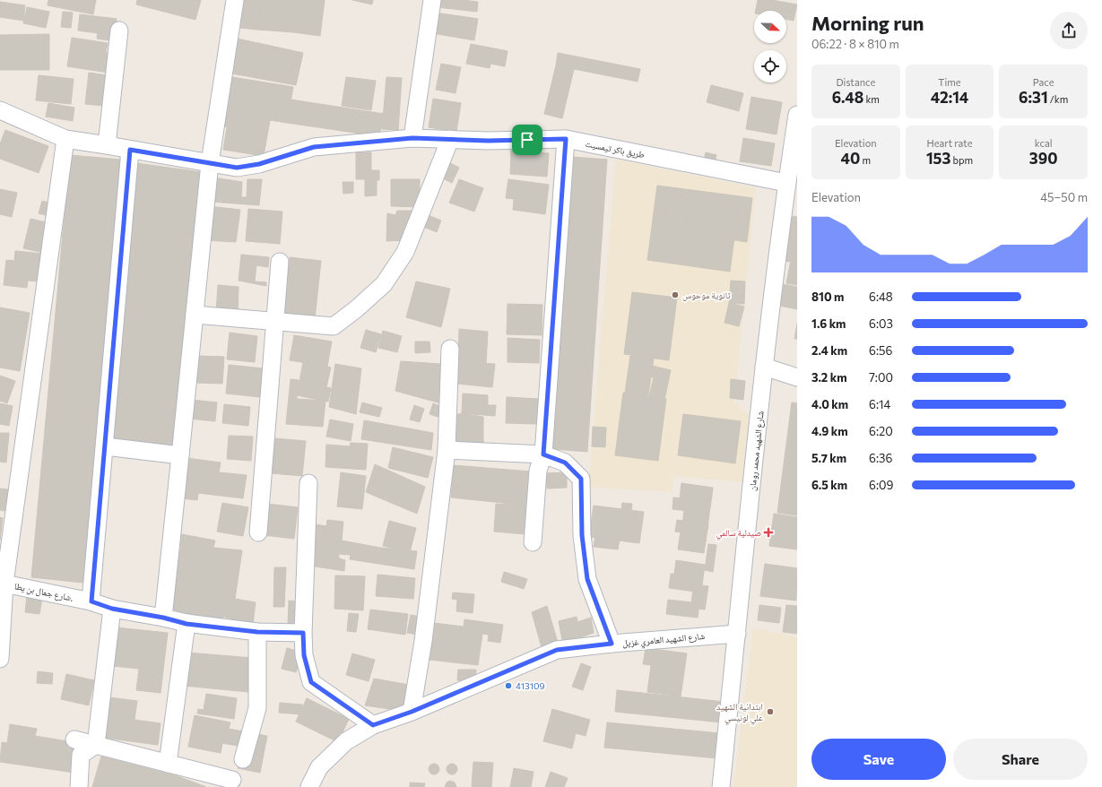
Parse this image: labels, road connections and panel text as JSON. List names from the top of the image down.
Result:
{
  "streets": {
    "street": [
      "طريق باكر تيمسيت",
      "شارع الشهيد محمد رومان",
      "شارع جمال بن يطا.",
      "شارع الشهيد العامري غزيل"
    ]
  },
  "crossings": [
    ["طريق باكر تيمسيت", "شارع الشهيد محمد رومان"],
    ["شارع الشهيد محمد رومان", "شارع الشهيد العامري غزيل"]
  ],
  "places": {
    "other": ["ثانوية موحوس", "413109", "ابتدائية الشهيد علي لونيسي"],
    "health": ["صيدلية سالمي"]
  },
  "north": "right",
  "page": {
    "heading": ["Morning run", "06:22 · 8 × 810 m"],
    "stats": [
      ["Distance", "6.48 km"],
      ["Time", "42:14"],
      ["Pace", "6:31 /km"],
      ["Elevation", "40 m"],
      ["Heart rate", "153 bpm"],
      ["kcal", "390"]
    ],
    "chart": ["Elevation", "45–50 m"],
    "list": [
      {
        "name": "810 m",
        "note": "6:48"
      },
      {
        "name": "1.6 km",
        "note": "6:03"
      },
      {
        "name": "2.4 km",
        "note": "6:56"
      },
      {
        "name": "3.2 km",
        "note": "7:00"
      },
      {
        "name": "4.0 km",
        "note": "6:14"
      },
      {
        "name": "4.9 km",
        "note": "6:20"
      },
      {
        "name": "5.7 km",
        "note": "6:36"
      },
      {
        "name": "6.5 km",
        "note": "6:09"
      }
    ],
    "buttons": ["Save", "Share"]
  }
}
